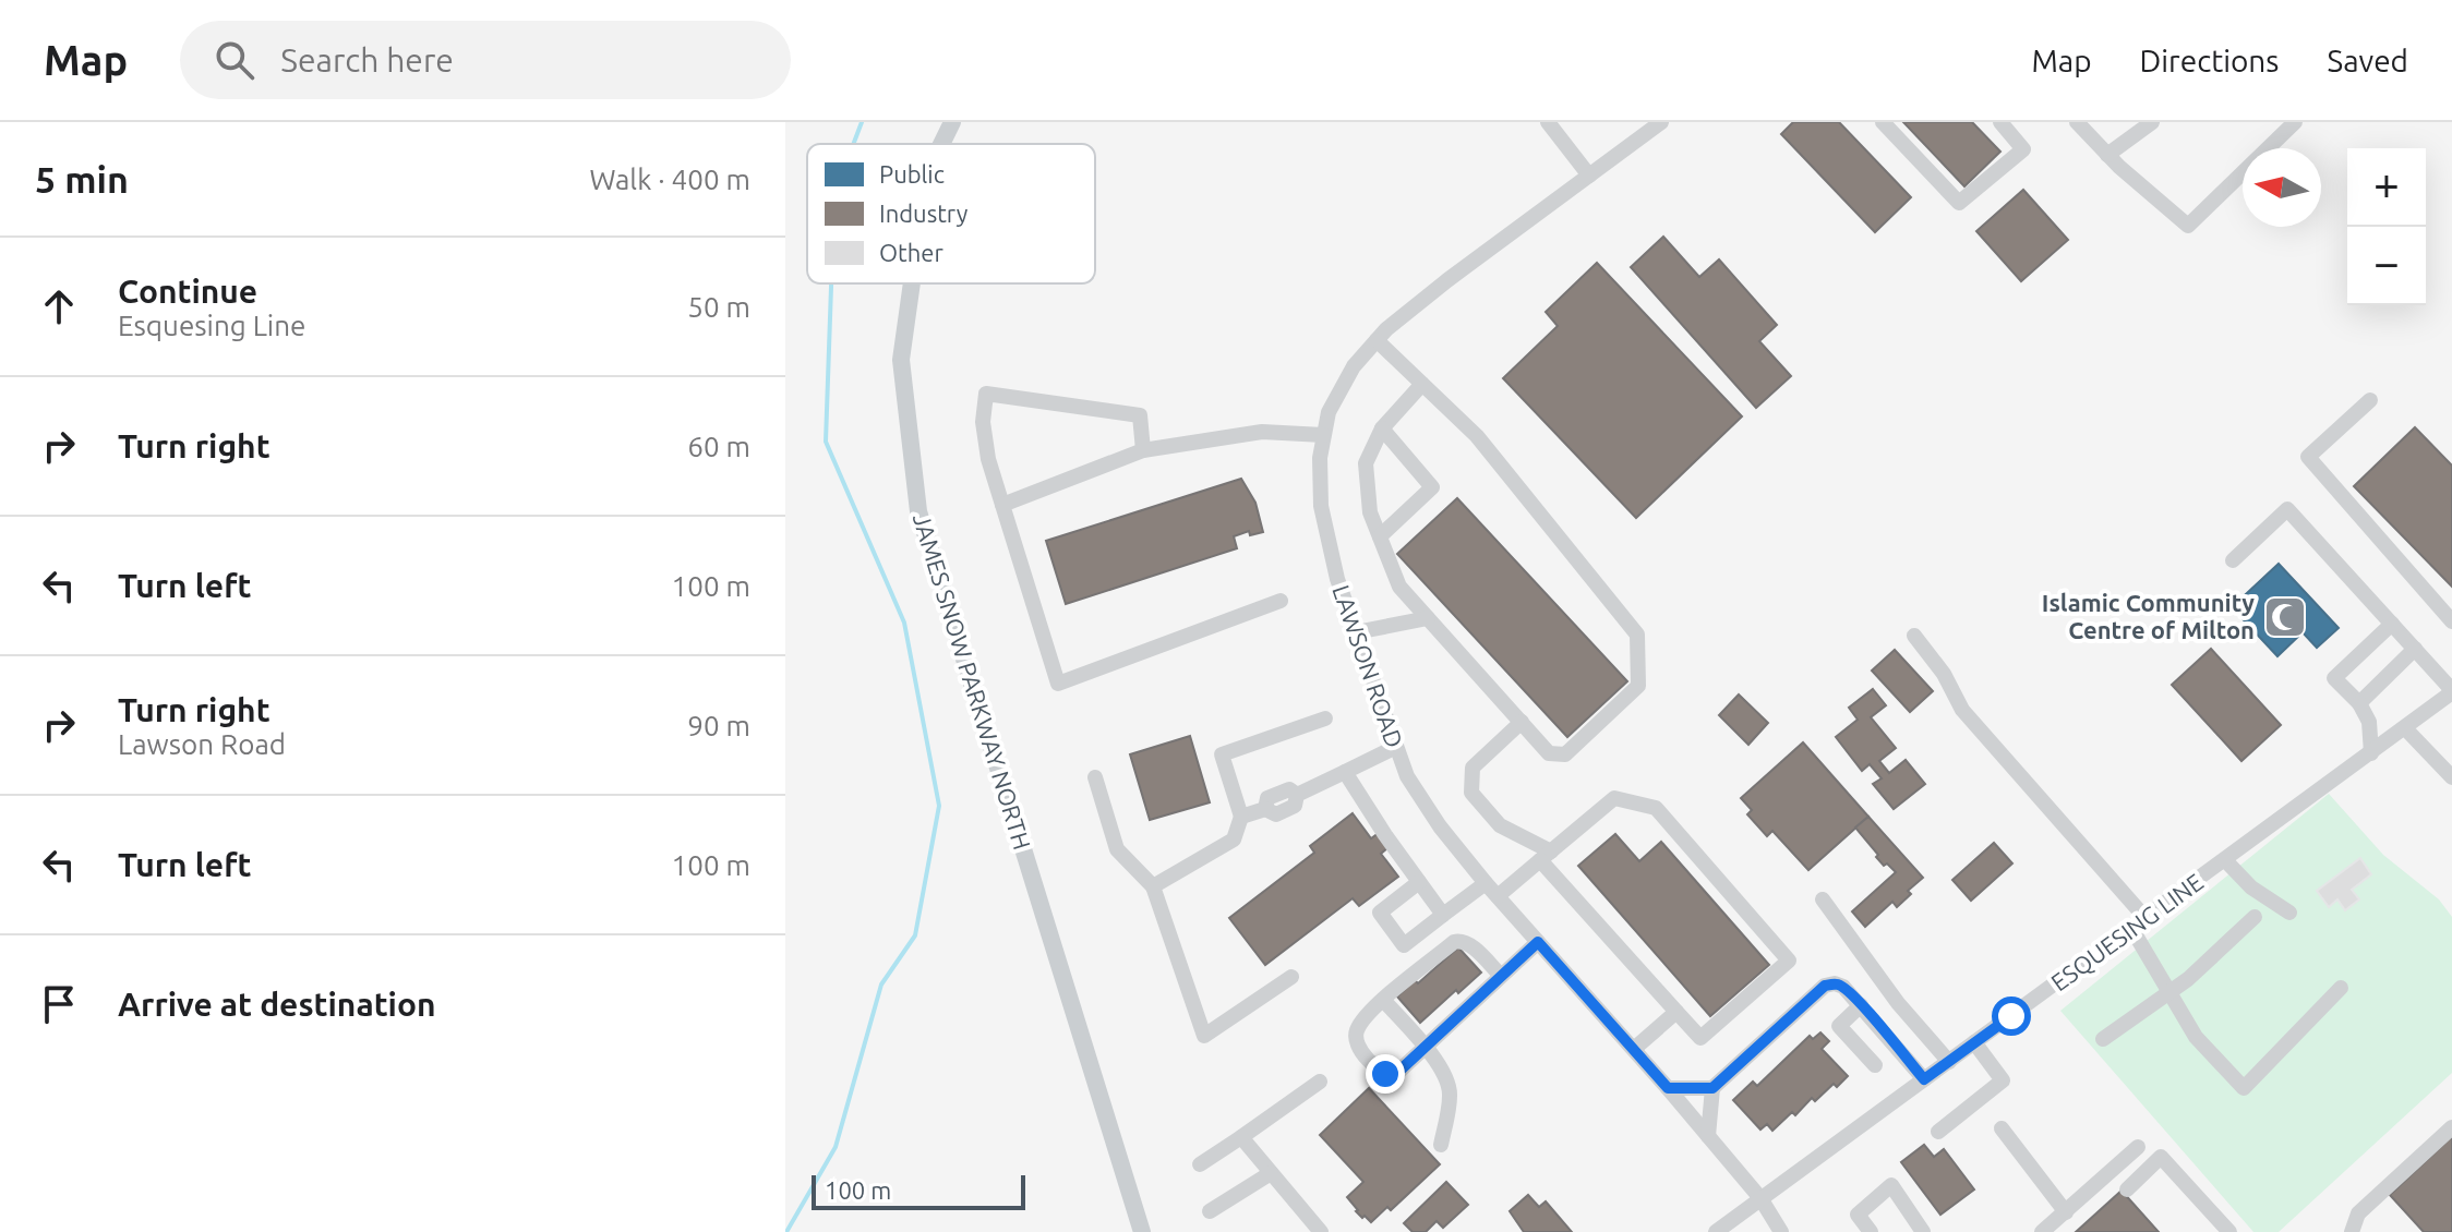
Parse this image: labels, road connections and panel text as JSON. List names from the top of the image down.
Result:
{
  "streets": {
    "main road": ["JAMES SNOW PARKWAY NORTH"],
    "street": ["LAWSON ROAD", "ESQUESING LINE"]
  },
  "crossings": [
    ["LAWSON ROAD", "ESQUESING LINE"]
  ],
  "places": {
    "mosque": ["Islamic Community Centre of Milton"]
  },
  "legend": ["Public", "Industry", "Other"],
  "scale_bar": "100 m",
  "north": "left",
  "page": {
    "header": "Map",
    "search": "Search here",
    "nav": ["Map", "Directions", "Saved"],
    "heading": ["5 min", "Walk · 400 m"],
    "map_buttons": ["+", "−"],
    "list": [
      ["Continue", "Esquesing Line", "50 m"],
      ["Turn right", "60 m"],
      ["Turn left", "100 m"],
      ["Turn right", "Lawson Road", "90 m"],
      ["Turn left", "100 m"],
      "Arrive at destination"
    ],
    "scale": "100 m"
  }
}
